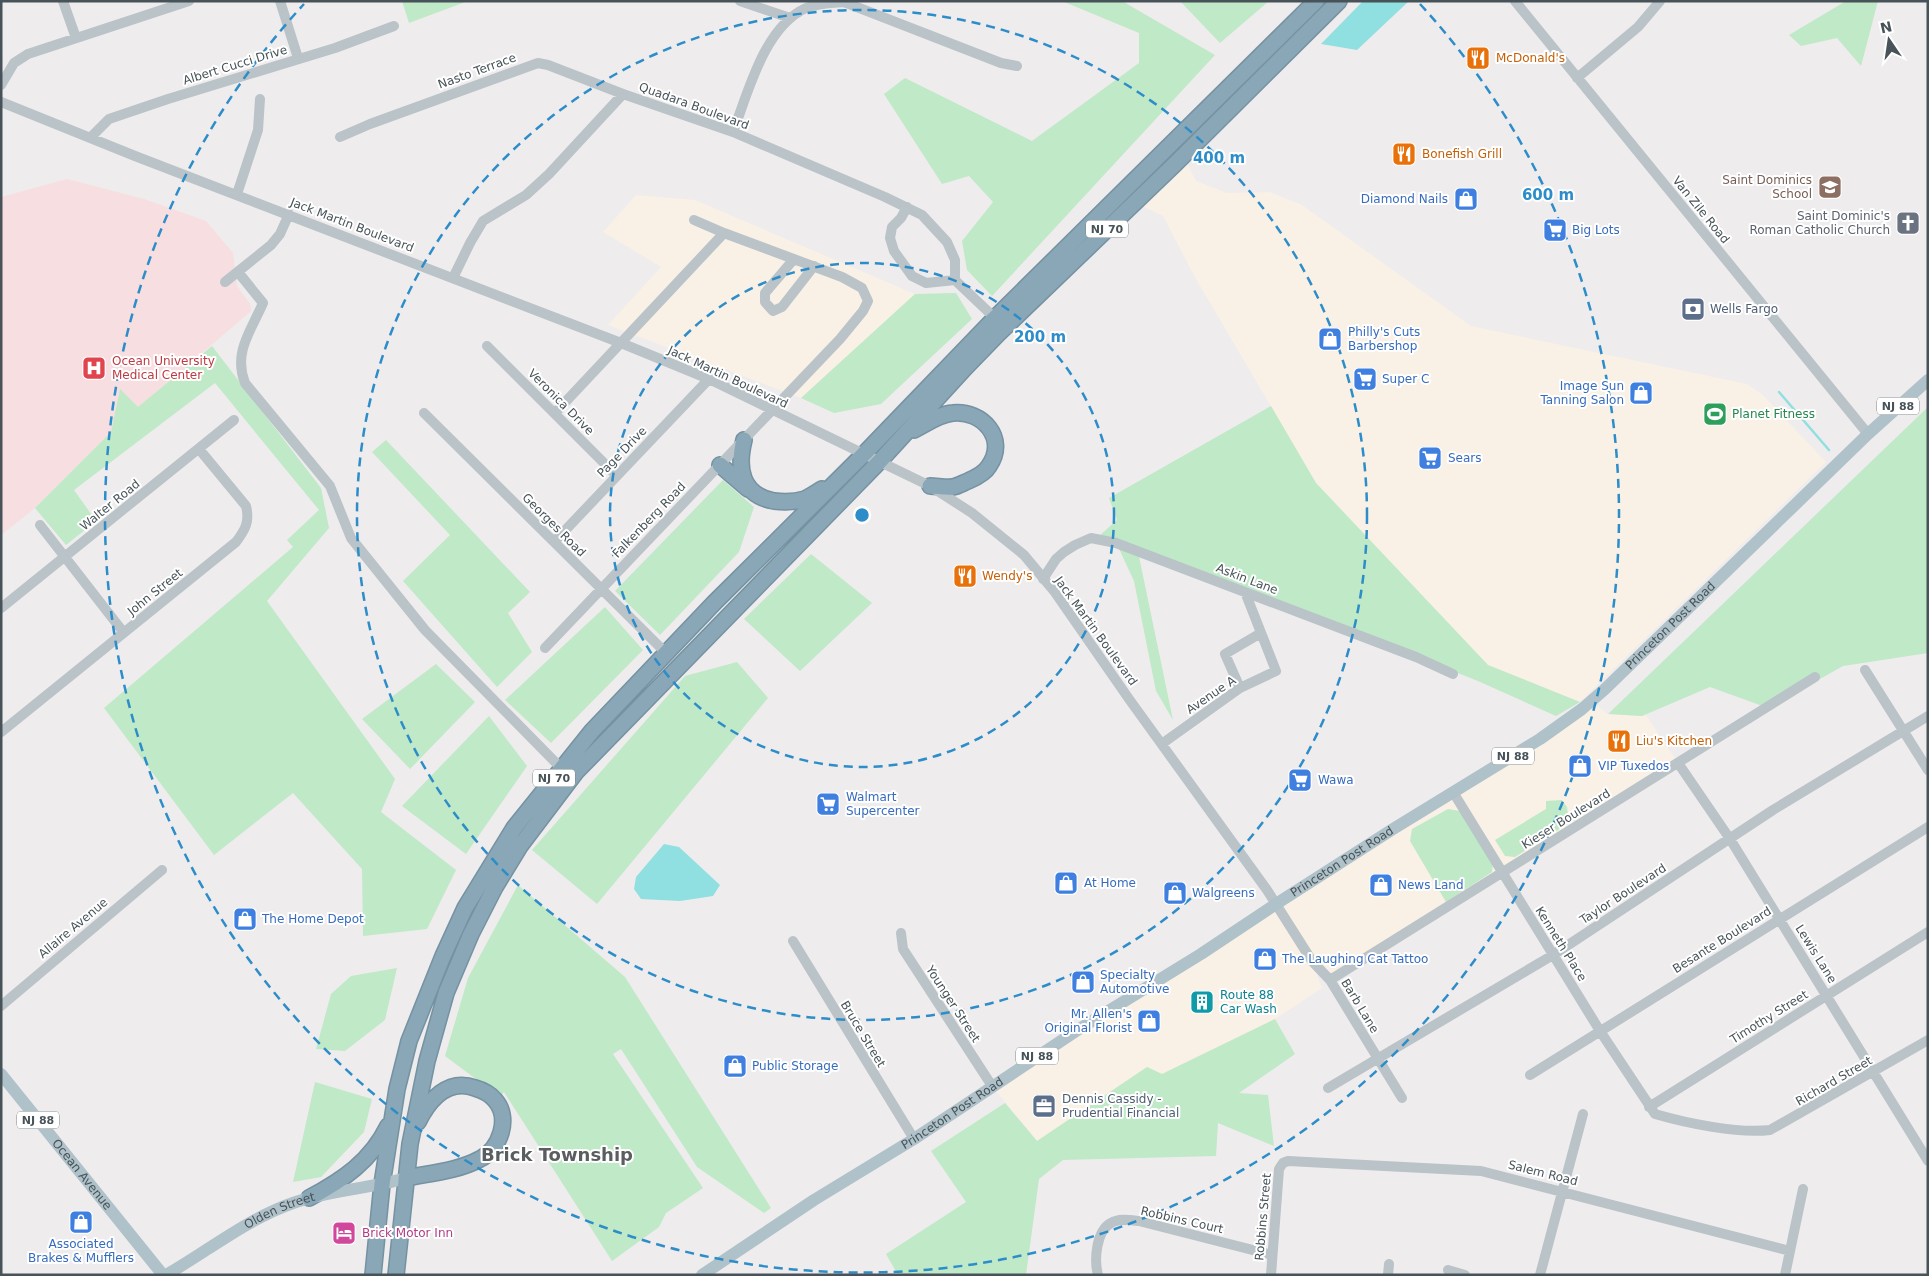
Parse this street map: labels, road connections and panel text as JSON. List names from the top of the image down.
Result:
{
  "streets": {
    "highway": ["NJ 70"],
    "main road": [
      "NJ 88",
      "Princeton Post Road",
      "Ocean Avenue",
      "Olden Street"
    ],
    "street": [
      "Albert Cucci Drive",
      "Nasto Terrace",
      "Quadara Boulevard",
      "Van Zile Road",
      "Jack Martin Boulevard",
      "Veronica Drive",
      "Page Drive",
      "Walter Road",
      "Falkenberg Road",
      "Georges Road",
      "Askin Lane",
      "John Street",
      "Avenue A",
      "Kieser Boulevard",
      "Taylor Boulevard",
      "Allaire Avenue",
      "Besante Boulevard",
      "Kenneth Place",
      "Lewis Lane",
      "Younger Street",
      "Barb Lane",
      "Timothy Street",
      "Bruce Street",
      "Richard Street",
      "Salem Road",
      "Robbins Street",
      "Robbins Court"
    ]
  },
  "crossings": [
    ["Albert Cucci Drive", "Jack Martin Boulevard"],
    ["Nasto Terrace", "Quadara Boulevard"],
    ["Quadara Boulevard", "Jack Martin Boulevard"],
    ["Van Zile Road", "Princeton Post Road"],
    ["Jack Martin Boulevard", "NJ 70"],
    ["Jack Martin Boulevard", "Page Drive"],
    ["Jack Martin Boulevard", "Falkenberg Road"],
    ["Jack Martin Boulevard", "Askin Lane"],
    ["Jack Martin Boulevard", "Princeton Post Road"],
    ["Jack Martin Boulevard", "Avenue A"],
    ["Jack Martin Boulevard", "Barb Lane"],
    ["NJ 70", "Georges Road"],
    ["NJ 70", "Olden Street"],
    ["Veronica Drive", "Page Drive"],
    ["Page Drive", "Georges Road"],
    ["Walter Road", "John Street"],
    ["Falkenberg Road", "Georges Road"],
    ["Princeton Post Road", "Kenneth Place"],
    ["Princeton Post Road", "Younger Street"],
    ["Princeton Post Road", "Barb Lane"],
    ["Princeton Post Road", "Bruce Street"],
    ["Kieser Boulevard", "Kenneth Place"],
    ["Kieser Boulevard", "Lewis Lane"],
    ["Kieser Boulevard", "Barb Lane"],
    ["Taylor Boulevard", "Kenneth Place"],
    ["Taylor Boulevard", "Lewis Lane"],
    ["Taylor Boulevard", "Barb Lane"],
    ["Besante Boulevard", "Kenneth Place"],
    ["Besante Boulevard", "Lewis Lane"],
    ["Kenneth Place", "Timothy Street"],
    ["Kenneth Place", "Richard Street"],
    ["Lewis Lane", "Timothy Street"],
    ["Lewis Lane", "Richard Street"],
    ["Timothy Street", "Richard Street"],
    ["Salem Road", "Robbins Street"],
    ["Ocean Avenue", "Olden Street"],
    ["Robbins Street", "Robbins Court"]
  ],
  "districts": ["Brick Township"],
  "places": {
    "restaurant": [
      "McDonald's",
      "Bonefish Grill",
      "Wendy's",
      "Liu's Kitchen"
    ],
    "school or university": ["Saint Dominics School"],
    "shop": [
      "Diamond Nails",
      "Philly's Cuts Barbershop",
      "Image Sun Tanning Salon",
      "VIP Tuxedos",
      "At Home",
      "News Land",
      "Walgreens",
      "The Home Depot",
      "The Laughing Cat Tattoo",
      "Specialty Automotive",
      "Mr. Allen's Original Florist",
      "Public Storage",
      "Associated Brakes & Mufflers"
    ],
    "church": ["Saint Dominic's Roman Catholic Church"],
    "supermarket": [
      "Big Lots",
      "Super C",
      "Sears",
      "Wawa",
      "Walmart Supercenter"
    ],
    "bank": ["Wells Fargo"],
    "hospital": ["Ocean University Medical Center"],
    "sports": ["Planet Fitness"],
    "building": ["Route 88 Car Wash"],
    "office": ["Dennis Cassidy - Prudential Financial"],
    "hotel": ["Brick Motor Inn"]
  },
  "north": "top",
  "rings": ["400 m", "600 m", "200 m"]
}
